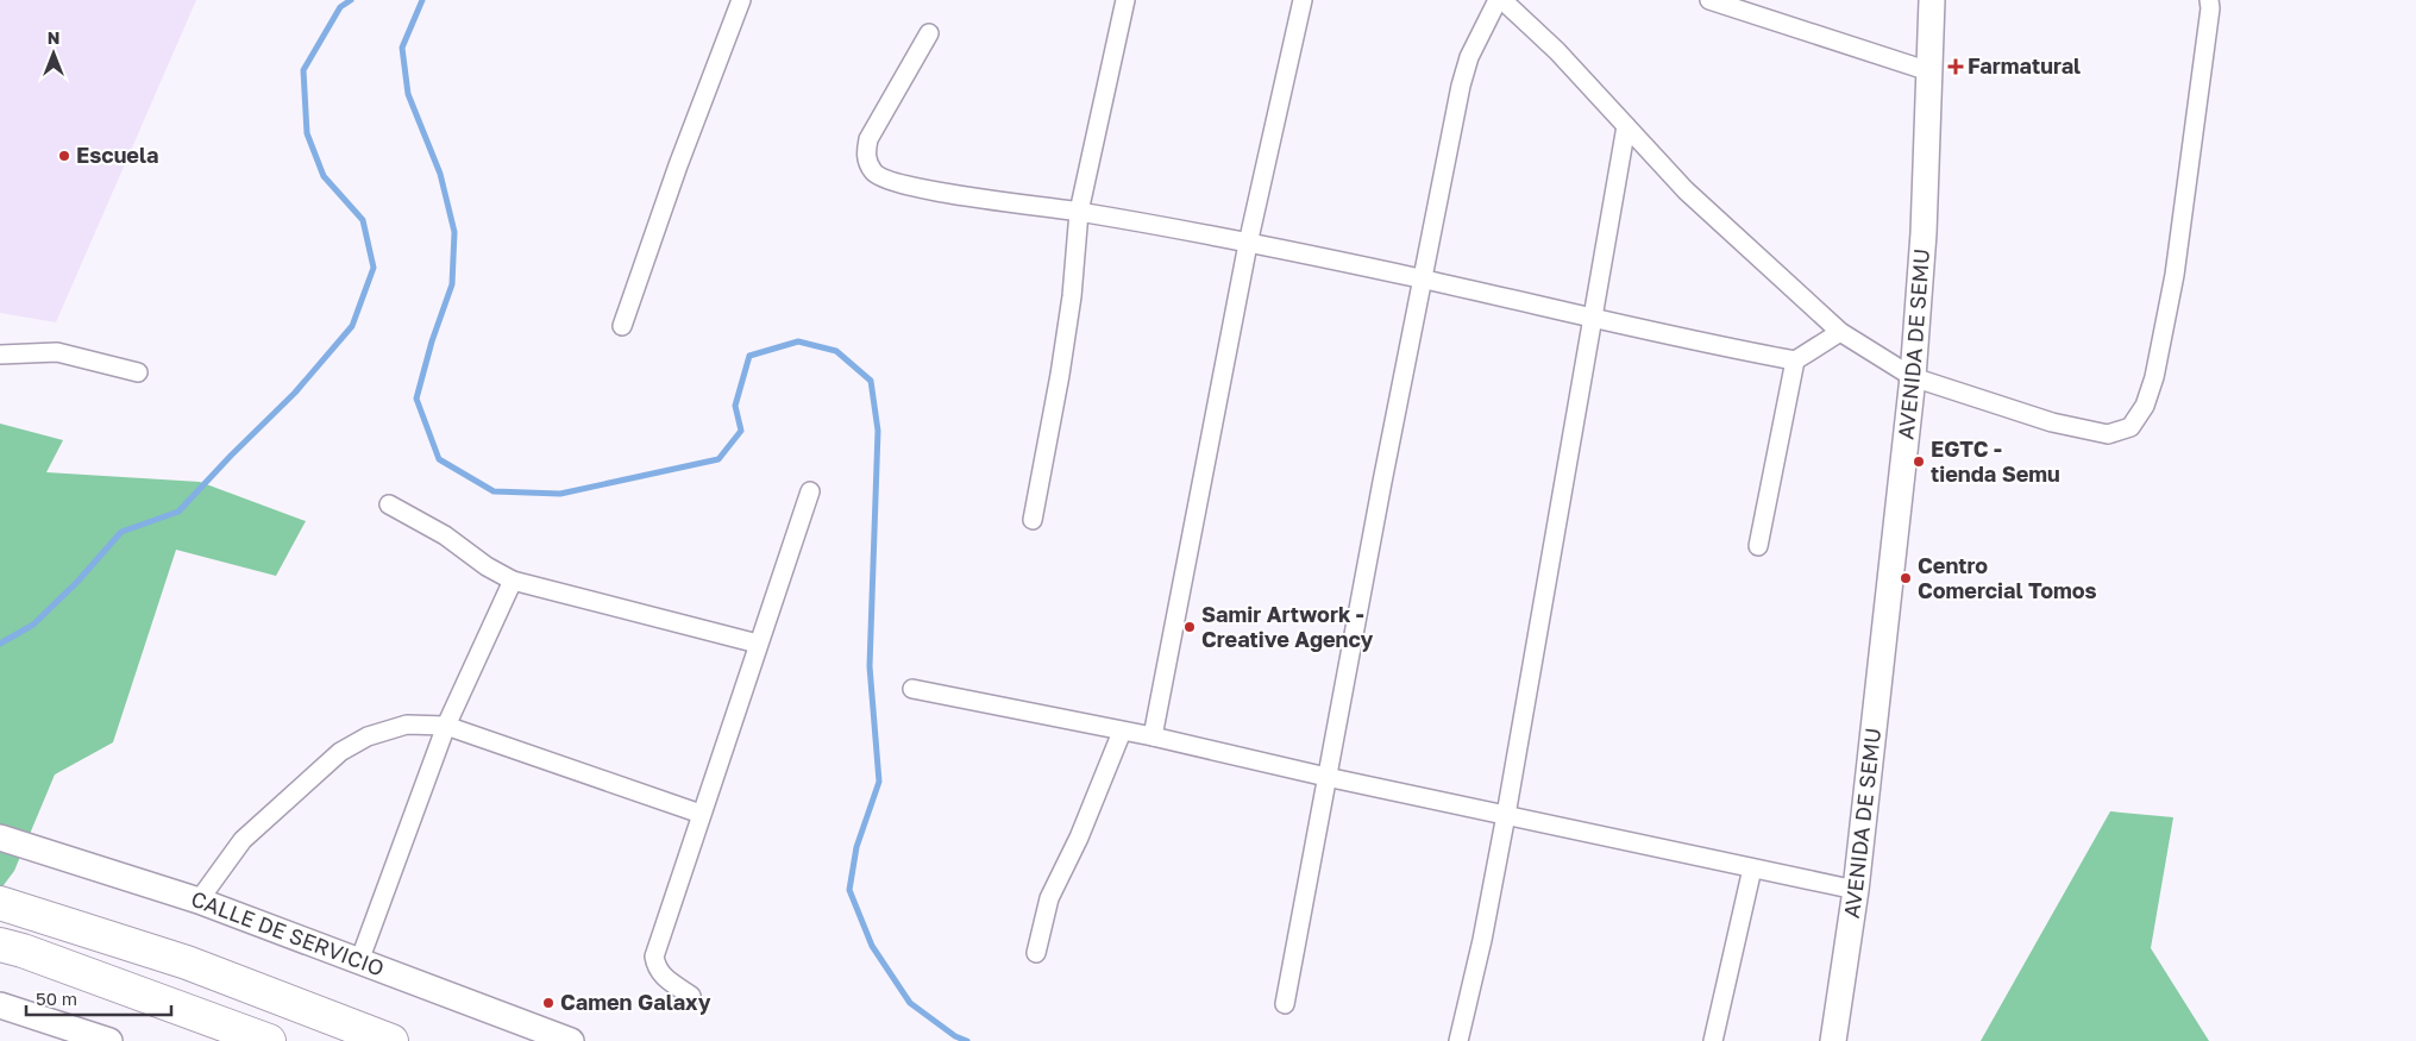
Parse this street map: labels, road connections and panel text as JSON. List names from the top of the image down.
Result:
{
  "streets": {
    "main road": ["AVENIDA DE SEMU", "CALLE DE SERVICIO"]
  },
  "places": {
    "health": ["Farmatural"],
    "other": [
      "Escuela",
      "EGTC - tienda Semu",
      "Centro Comercial Tomos",
      "Samir Artwork - Creative Agency",
      "Camen Galaxy"
    ]
  },
  "scale_bar": "50 m",
  "north": "top"
}
